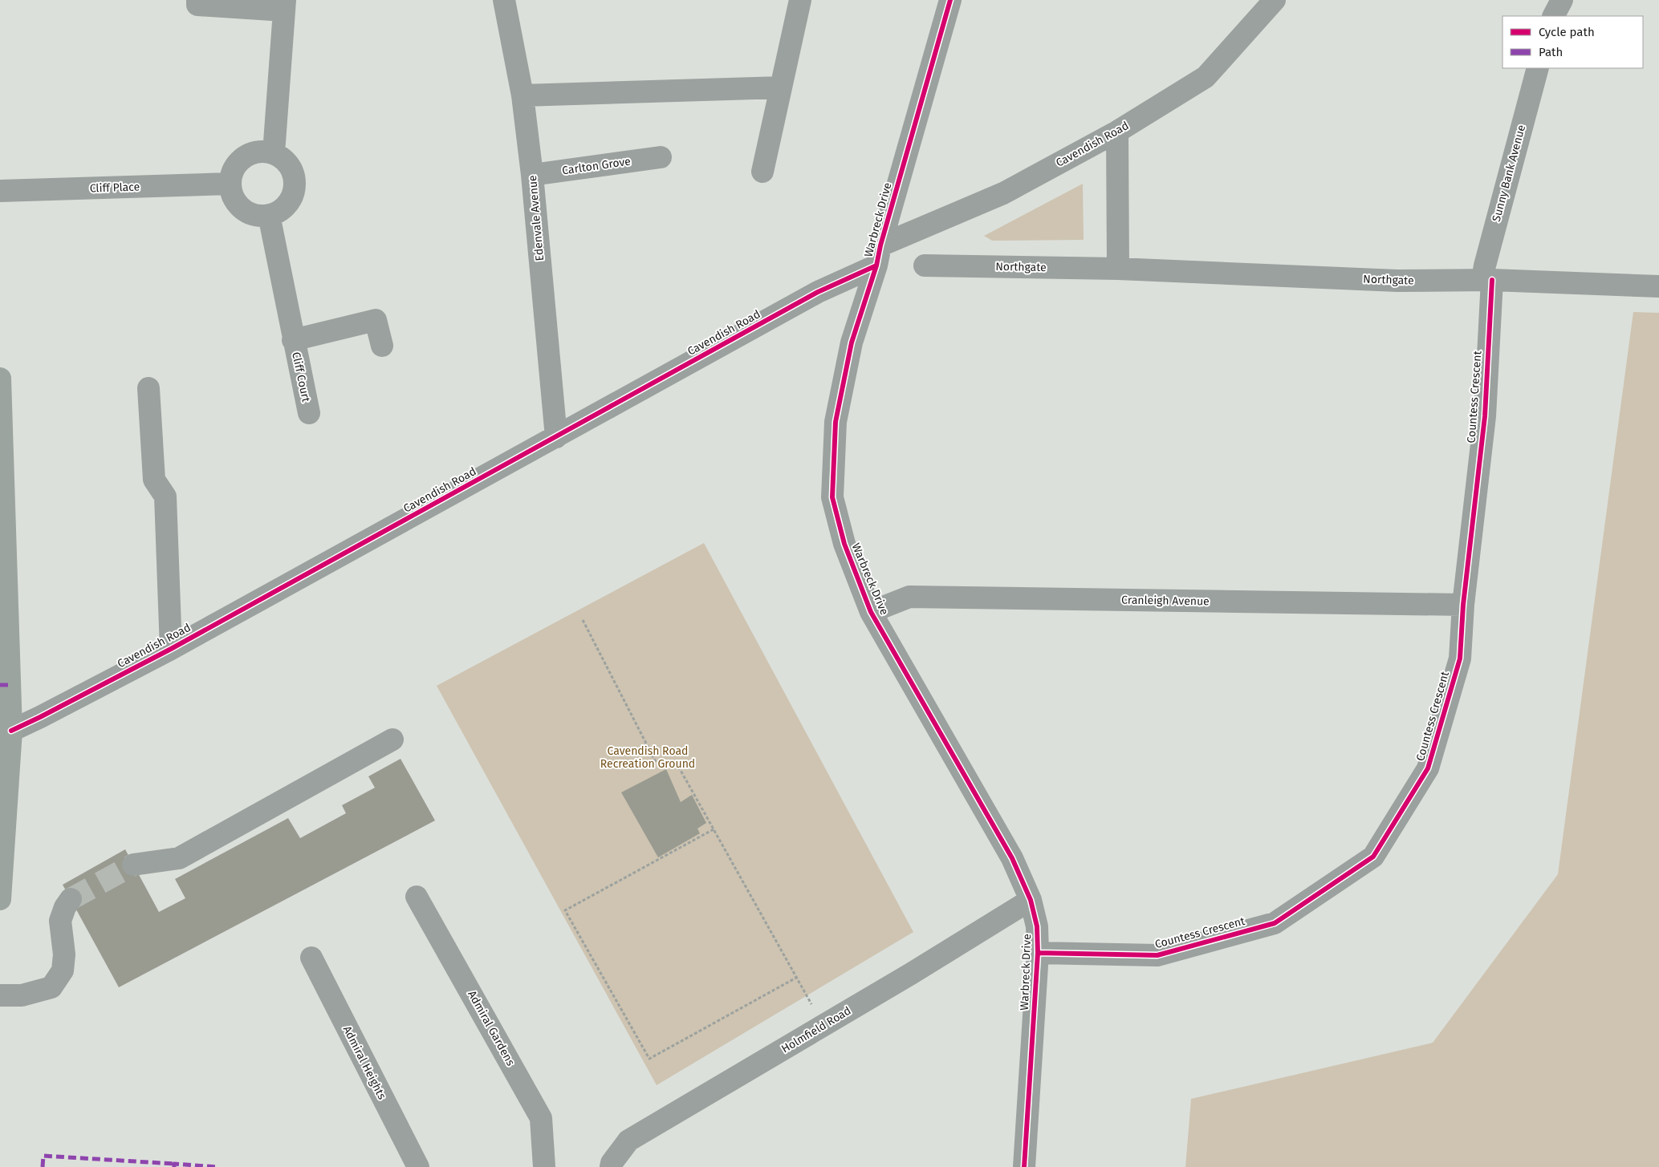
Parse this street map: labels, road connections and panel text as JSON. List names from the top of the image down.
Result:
{
  "streets": {
    "street": [
      "Cavendish Road",
      "Carlton Grove",
      "Sunny Bank Avenue",
      "Cliff Place",
      "Edenvale Avenue",
      "Warbreck Drive",
      "Northgate",
      "Cliff Court",
      "Countess Crescent",
      "Cranleigh Avenue",
      "Admiral Gardens",
      "Holmfield Road",
      "Admiral Heights"
    ]
  },
  "crossings": [
    ["Cavendish Road", "Edenvale Avenue"],
    ["Cavendish Road", "Warbreck Drive"],
    ["Carlton Grove", "Edenvale Avenue"],
    ["Sunny Bank Avenue", "Northgate"],
    ["Sunny Bank Avenue", "Countess Crescent"],
    ["Warbreck Drive", "Countess Crescent"],
    ["Warbreck Drive", "Cranleigh Avenue"],
    ["Warbreck Drive", "Holmfield Road"],
    ["Northgate", "Countess Crescent"],
    ["Countess Crescent", "Cranleigh Avenue"]
  ],
  "parks": ["Cavendish Road Recreation Ground"],
  "legend": ["Cycle path", "Path"]
}
